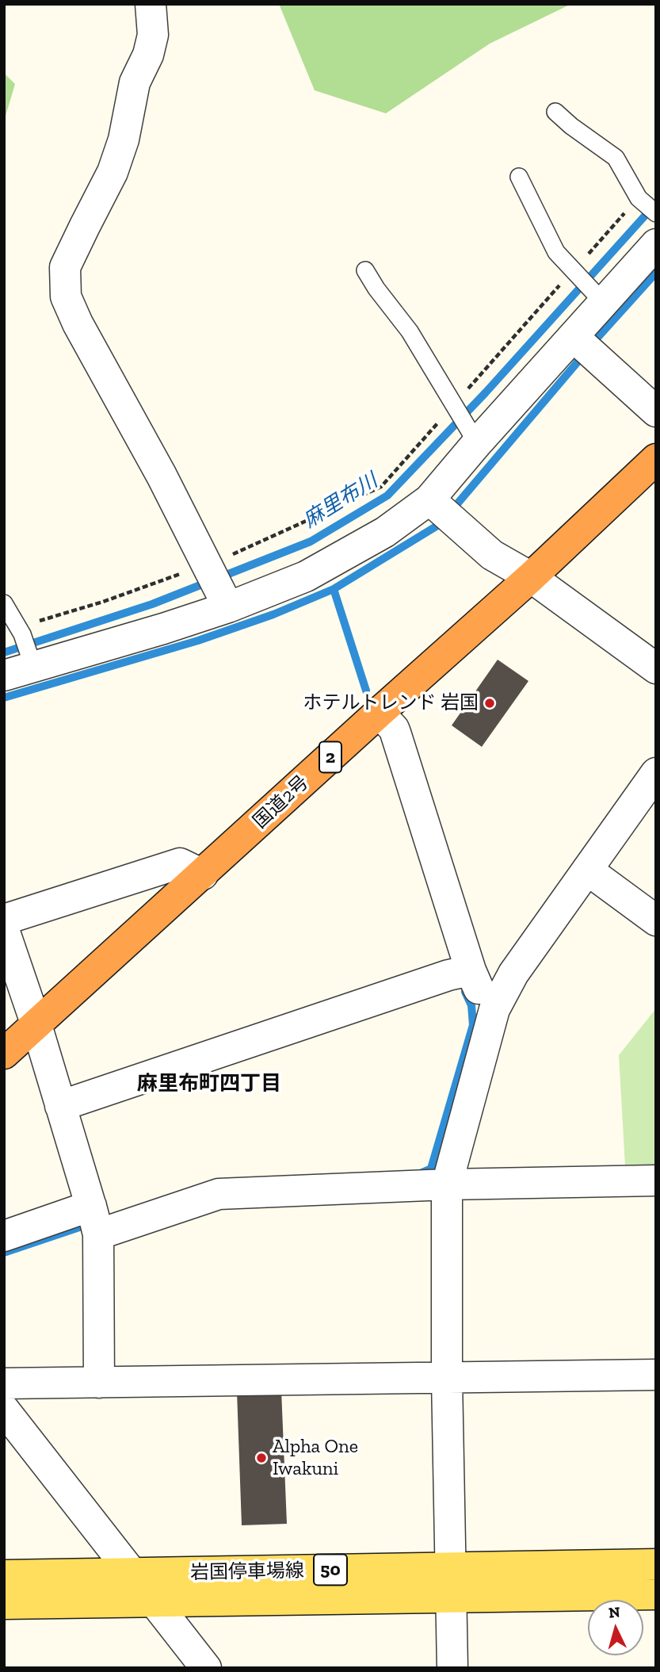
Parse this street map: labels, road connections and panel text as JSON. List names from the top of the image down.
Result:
{
  "streets": {
    "highway": ["2", "国道2号"],
    "main road": ["50", "岩国停車場線"]
  },
  "districts": ["麻里布町四丁目"],
  "water": ["麻里布川"],
  "places": ["ホテルトレンド 岩国", "Alpha One Iwakuni"],
  "north": "top"
}
